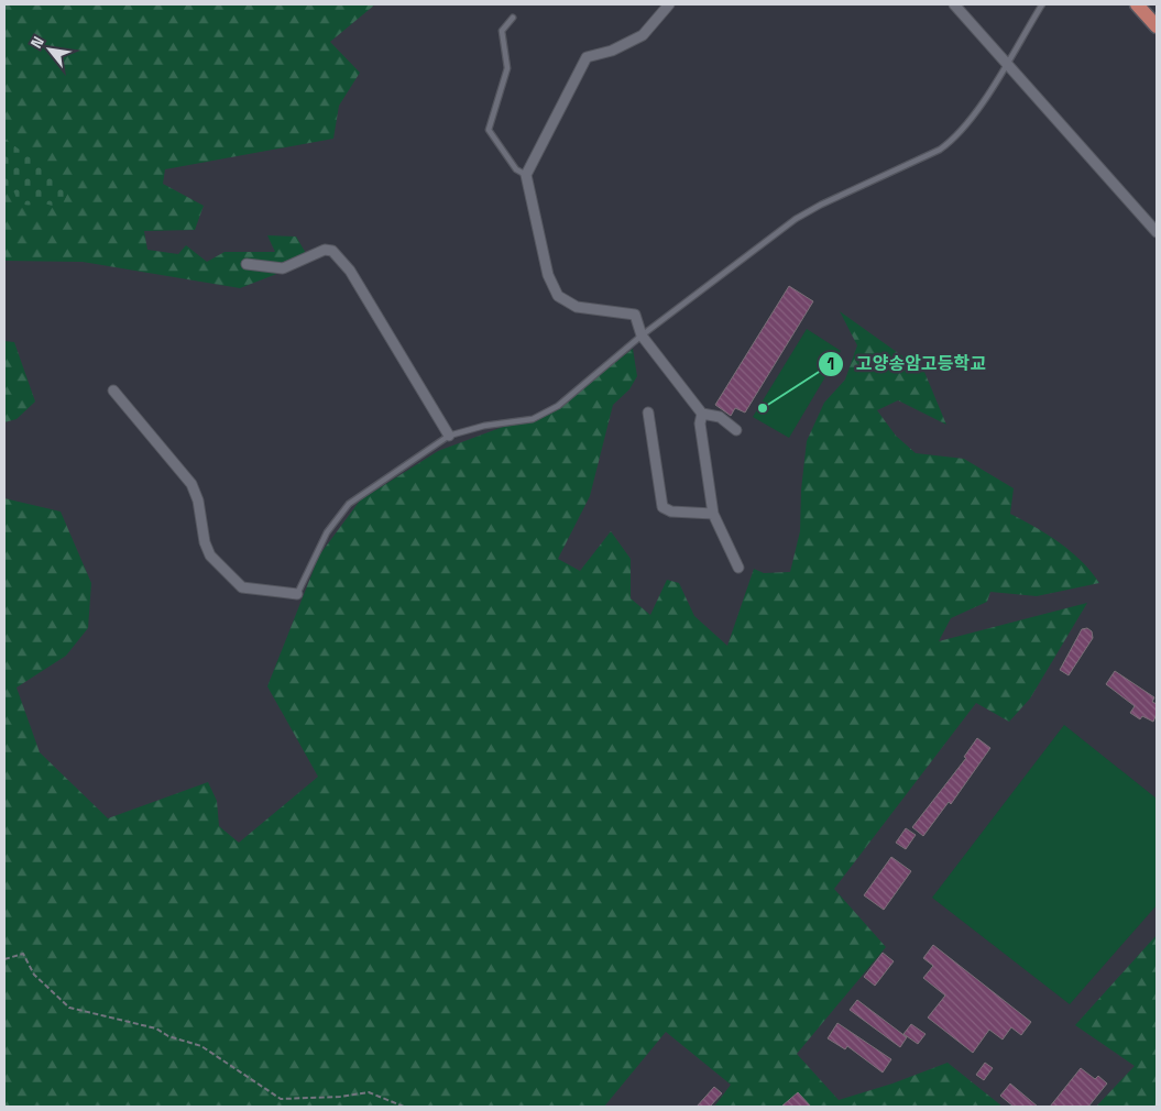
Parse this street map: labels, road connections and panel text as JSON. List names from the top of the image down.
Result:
{
  "places": ["고양송암고등학교"],
  "north": "top left"
}
